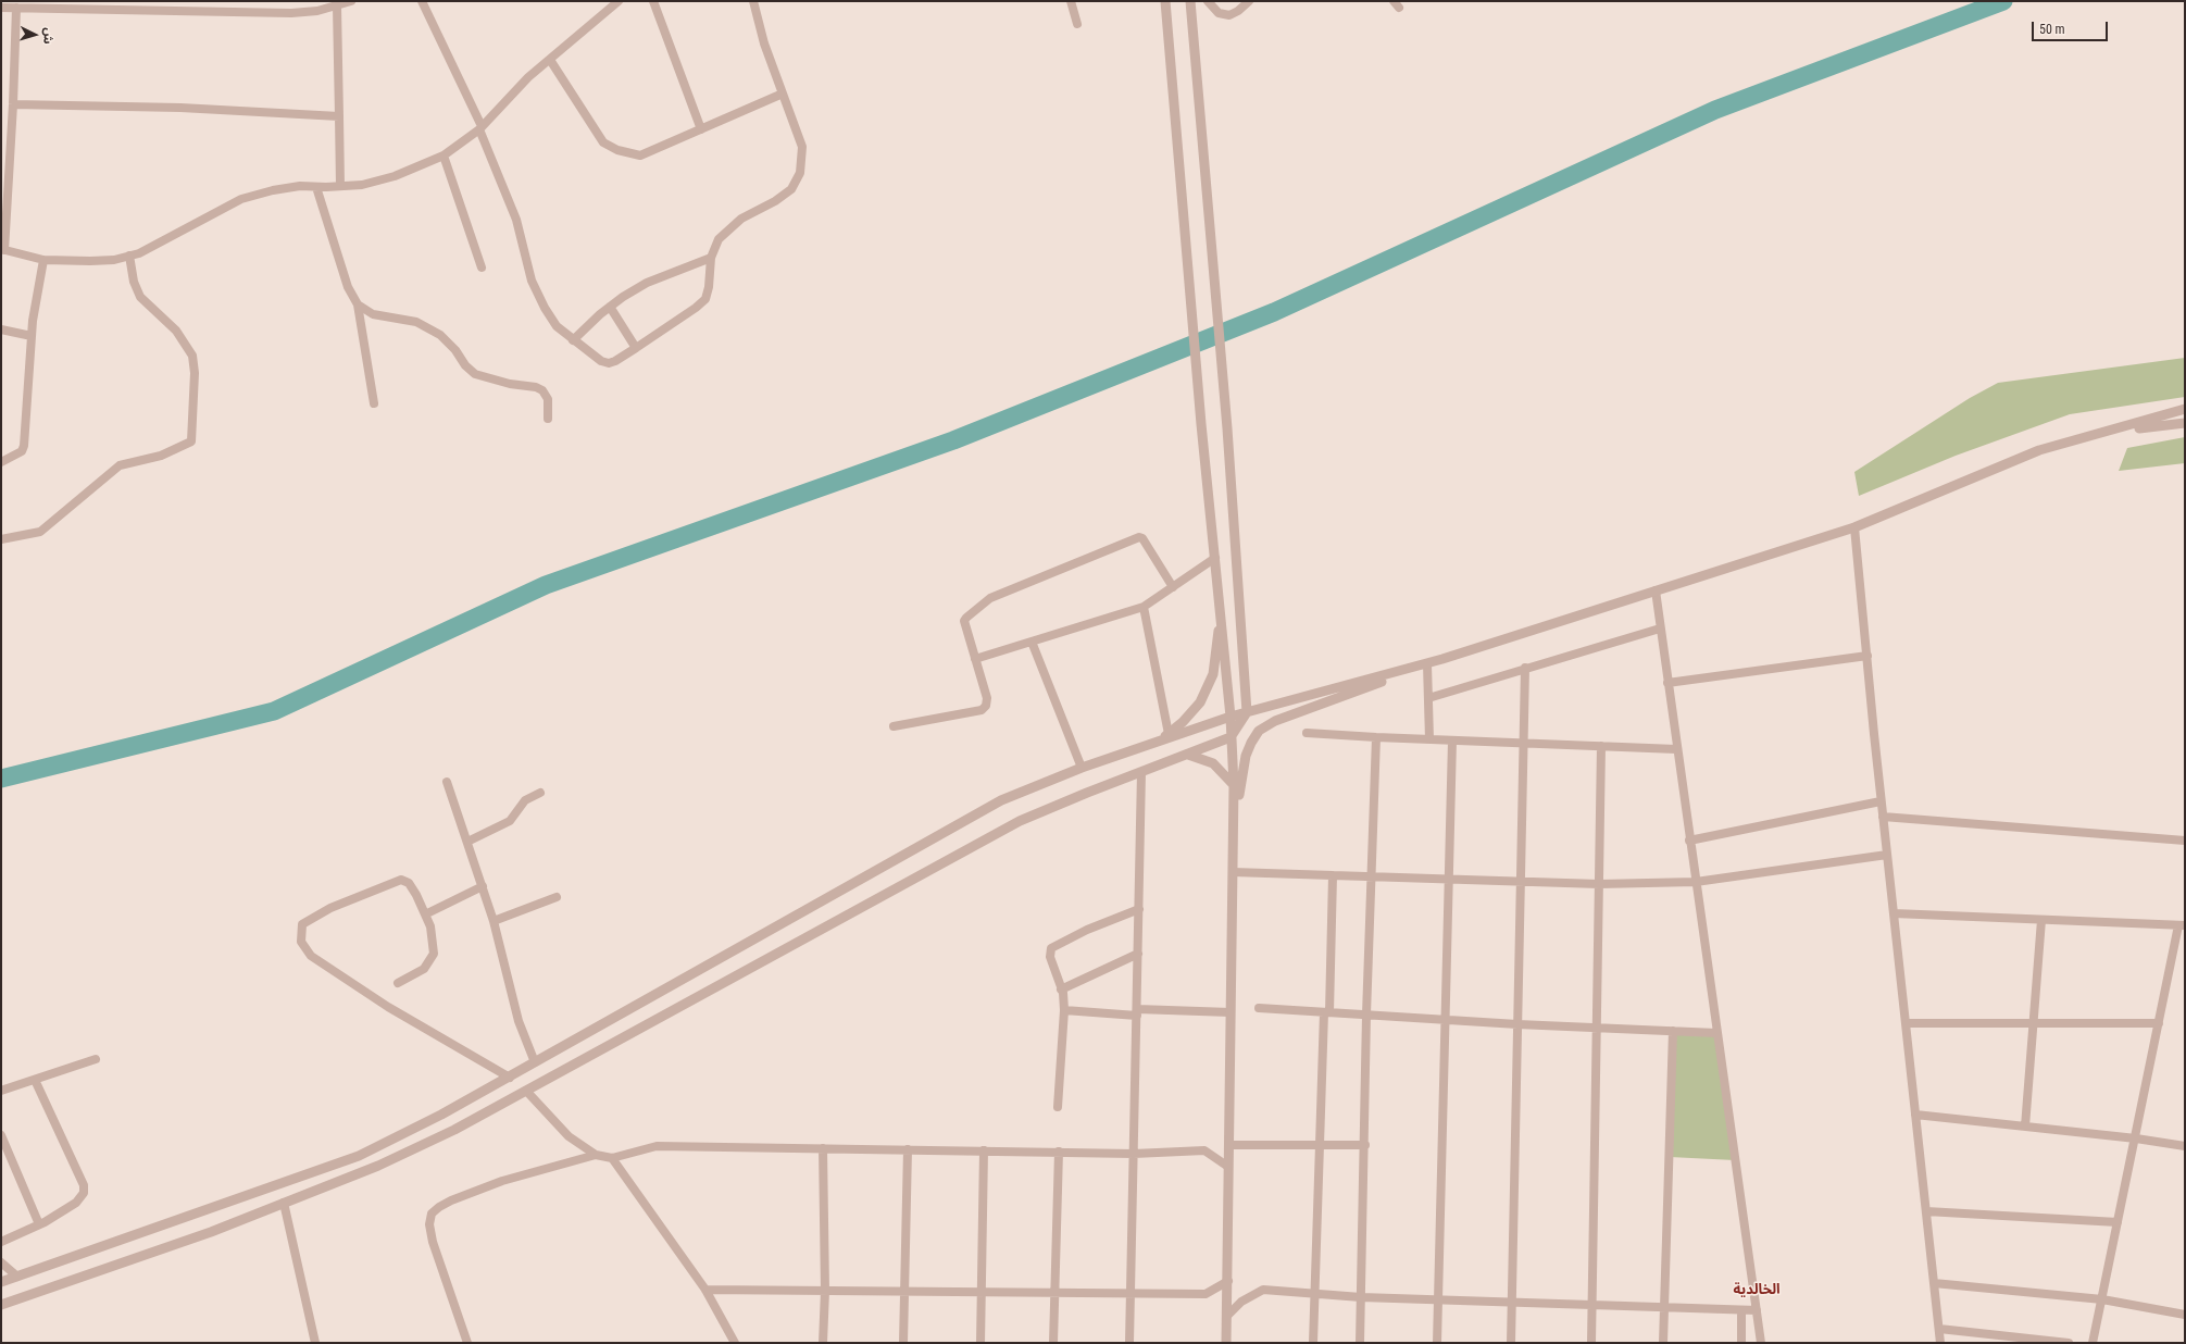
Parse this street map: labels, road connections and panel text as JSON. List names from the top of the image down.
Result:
{
  "districts": ["الخالدية"],
  "scale_bar": "50 m",
  "north": "right"
}
